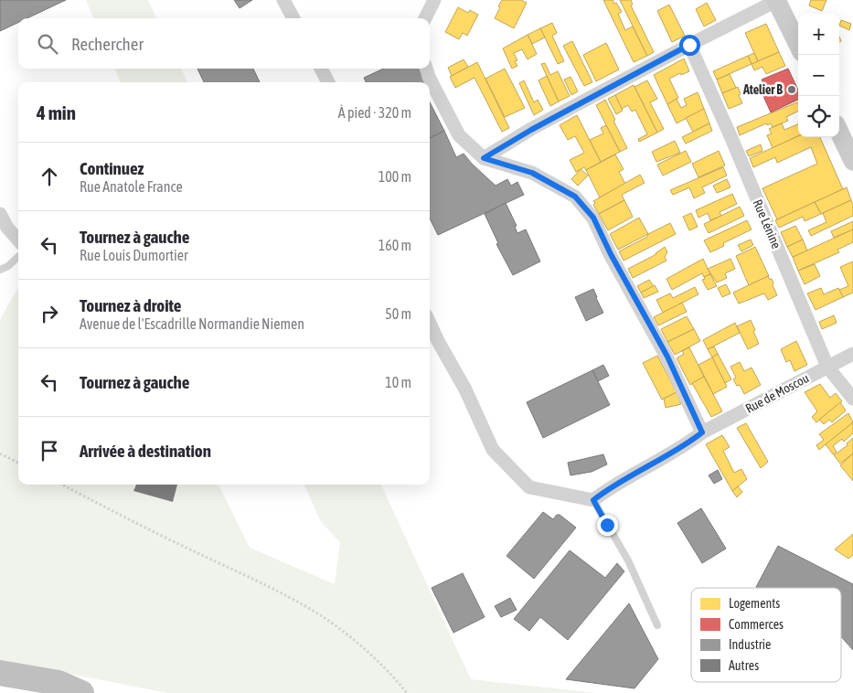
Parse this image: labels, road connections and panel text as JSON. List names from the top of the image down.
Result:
{
  "streets": {
    "street": ["Rue Lénine", "Rue de Moscou"]
  },
  "crossings": [
    ["Rue Lénine", "Rue de Moscou"]
  ],
  "places": ["Atelier B"],
  "legend": [
    "Logements",
    "Commerces",
    "Industrie",
    "Autres"
  ],
  "page": {
    "map_buttons": ["+", "−"],
    "search": "Rechercher",
    "heading": ["4 min", "À pied · 320 m"],
    "list": [
      ["Continuez", "Rue Anatole France", "100 m"],
      ["Tournez à gauche", "Rue Louis Dumortier", "160 m"],
      ["Tournez à droite", "Avenue de l'Escadrille Normandie Niemen", "50 m"],
      ["Tournez à gauche", "10 m"],
      "Arrivée à destination"
    ]
  }
}
